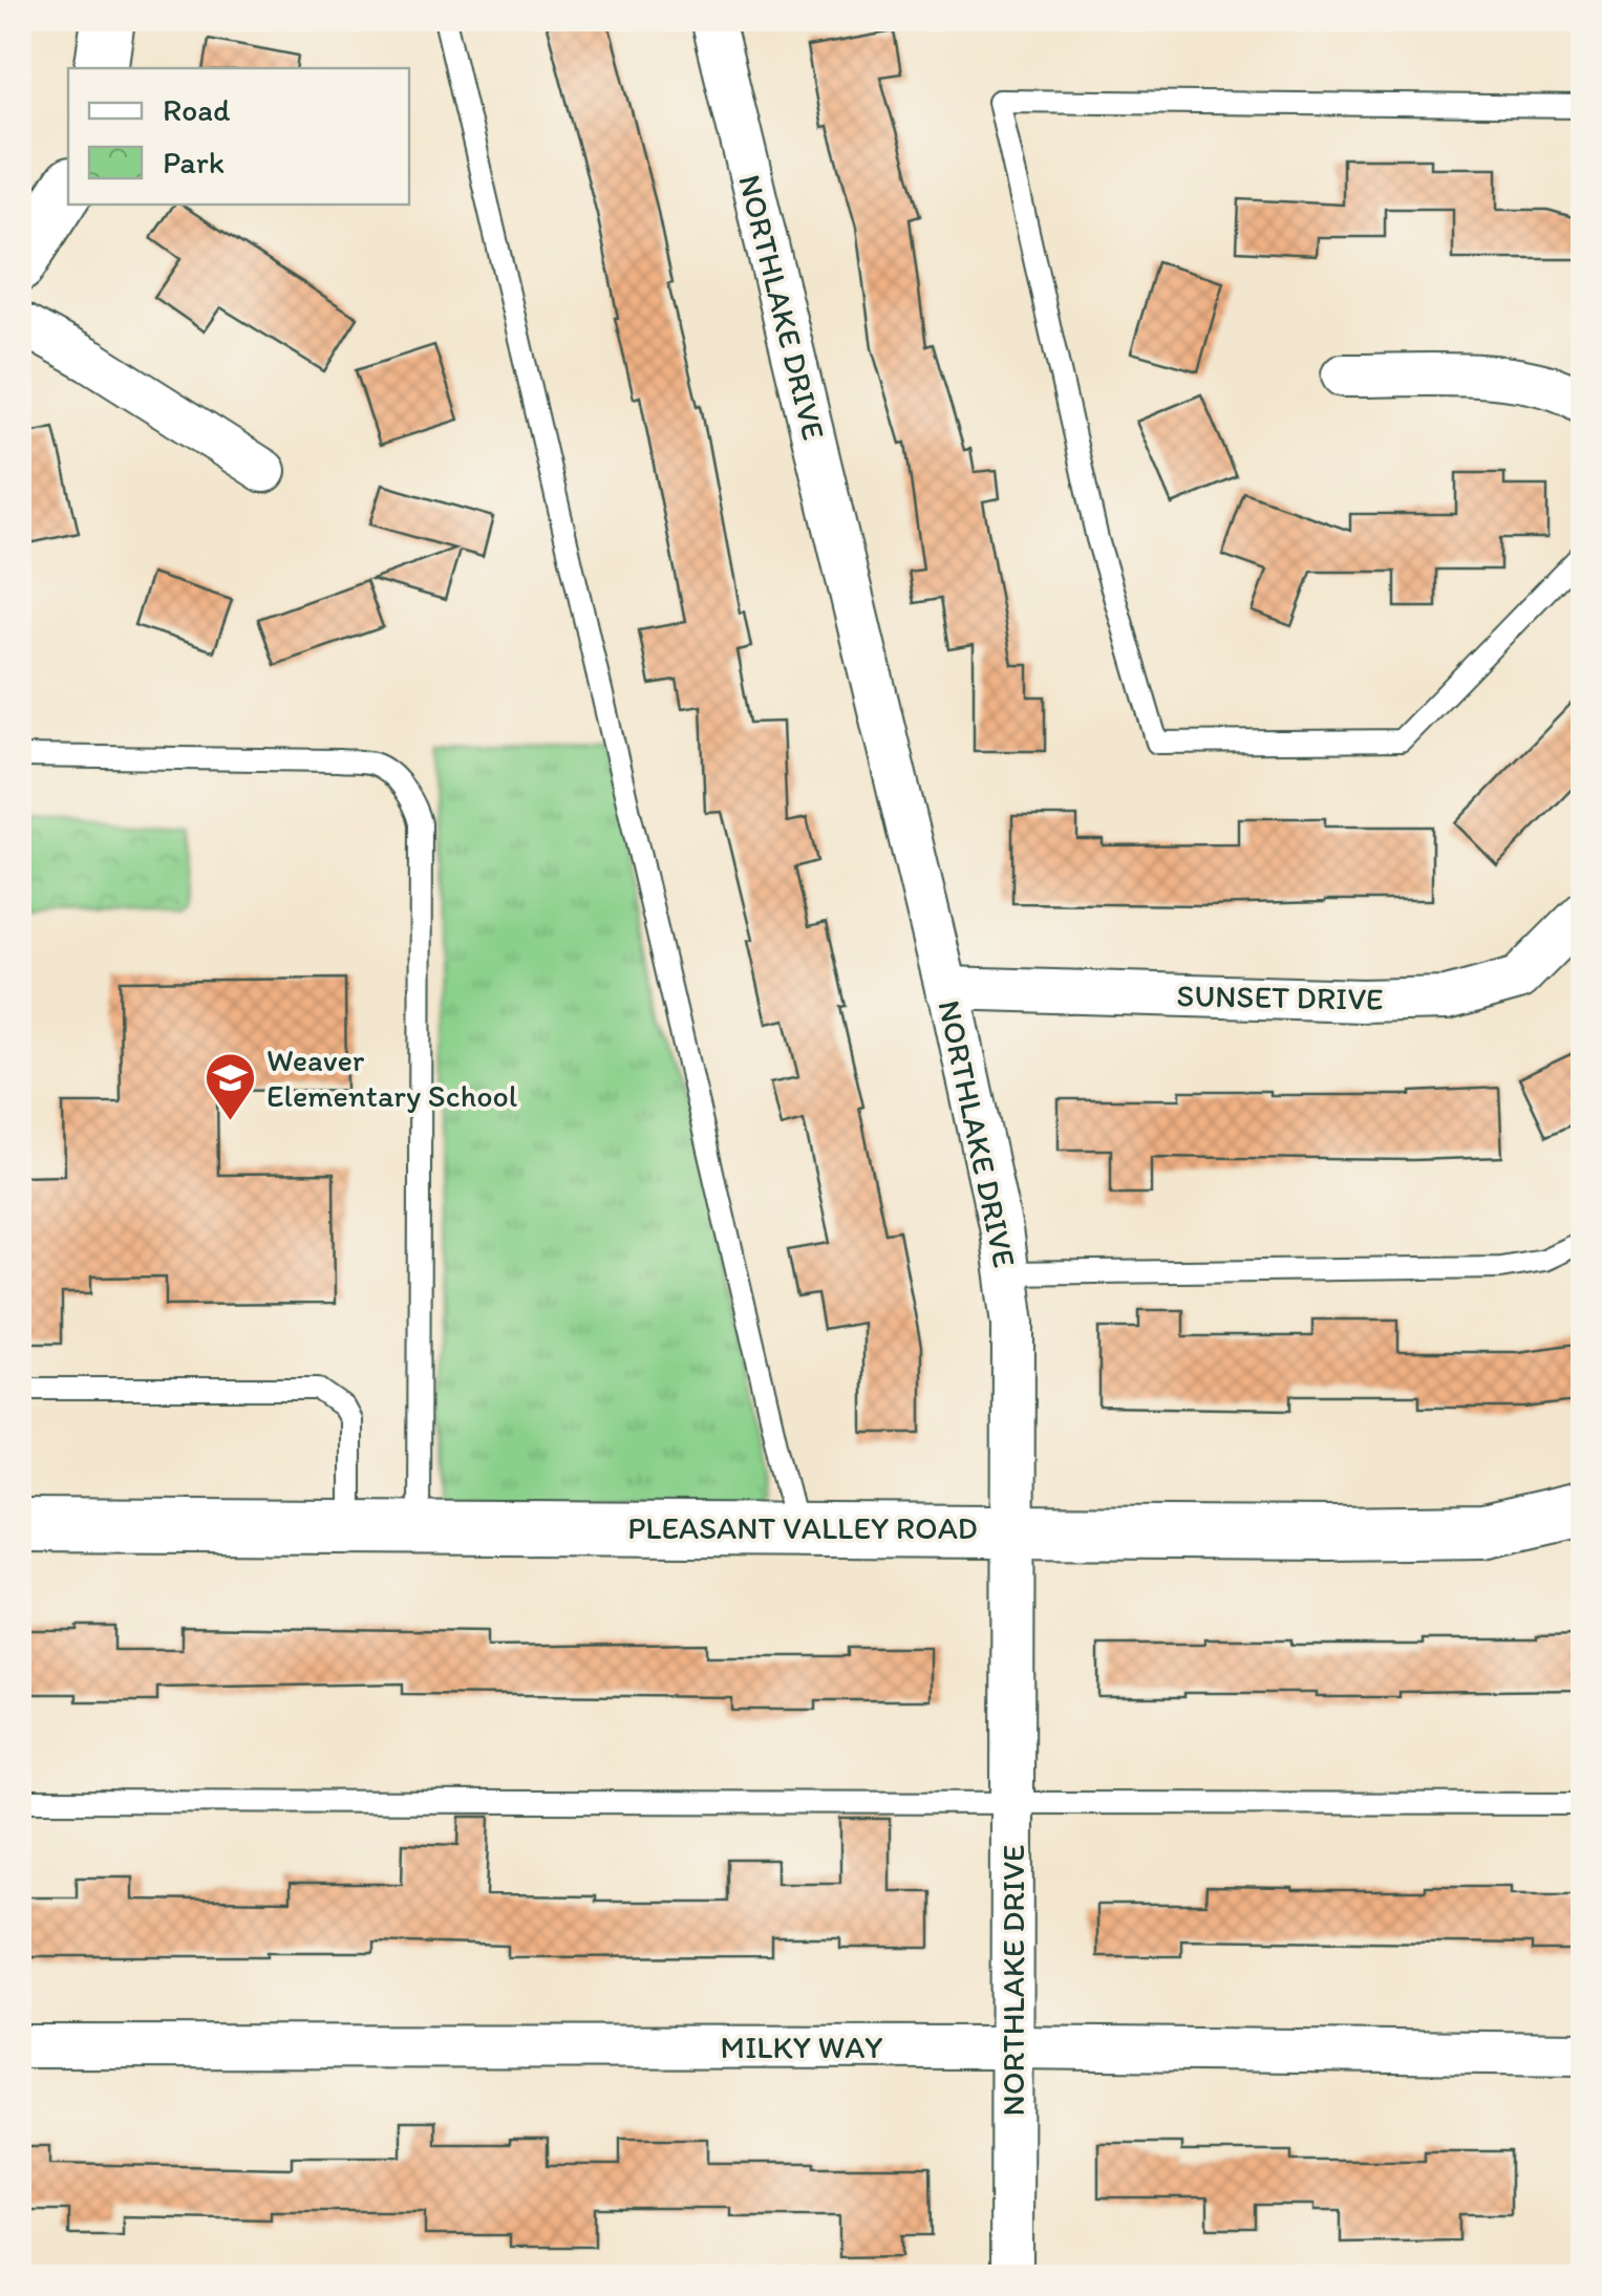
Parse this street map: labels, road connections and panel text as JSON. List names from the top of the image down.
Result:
{
  "streets": {
    "street": [
      "NORTHLAKE DRIVE",
      "SUNSET DRIVE",
      "PLEASANT VALLEY ROAD",
      "MILKY WAY"
    ]
  },
  "crossings": [
    ["NORTHLAKE DRIVE", "SUNSET DRIVE"],
    ["NORTHLAKE DRIVE", "PLEASANT VALLEY ROAD"],
    ["NORTHLAKE DRIVE", "MILKY WAY"]
  ],
  "places": {
    "school or university": ["Weaver Elementary School"]
  },
  "legend": ["Road", "Park"]
}
